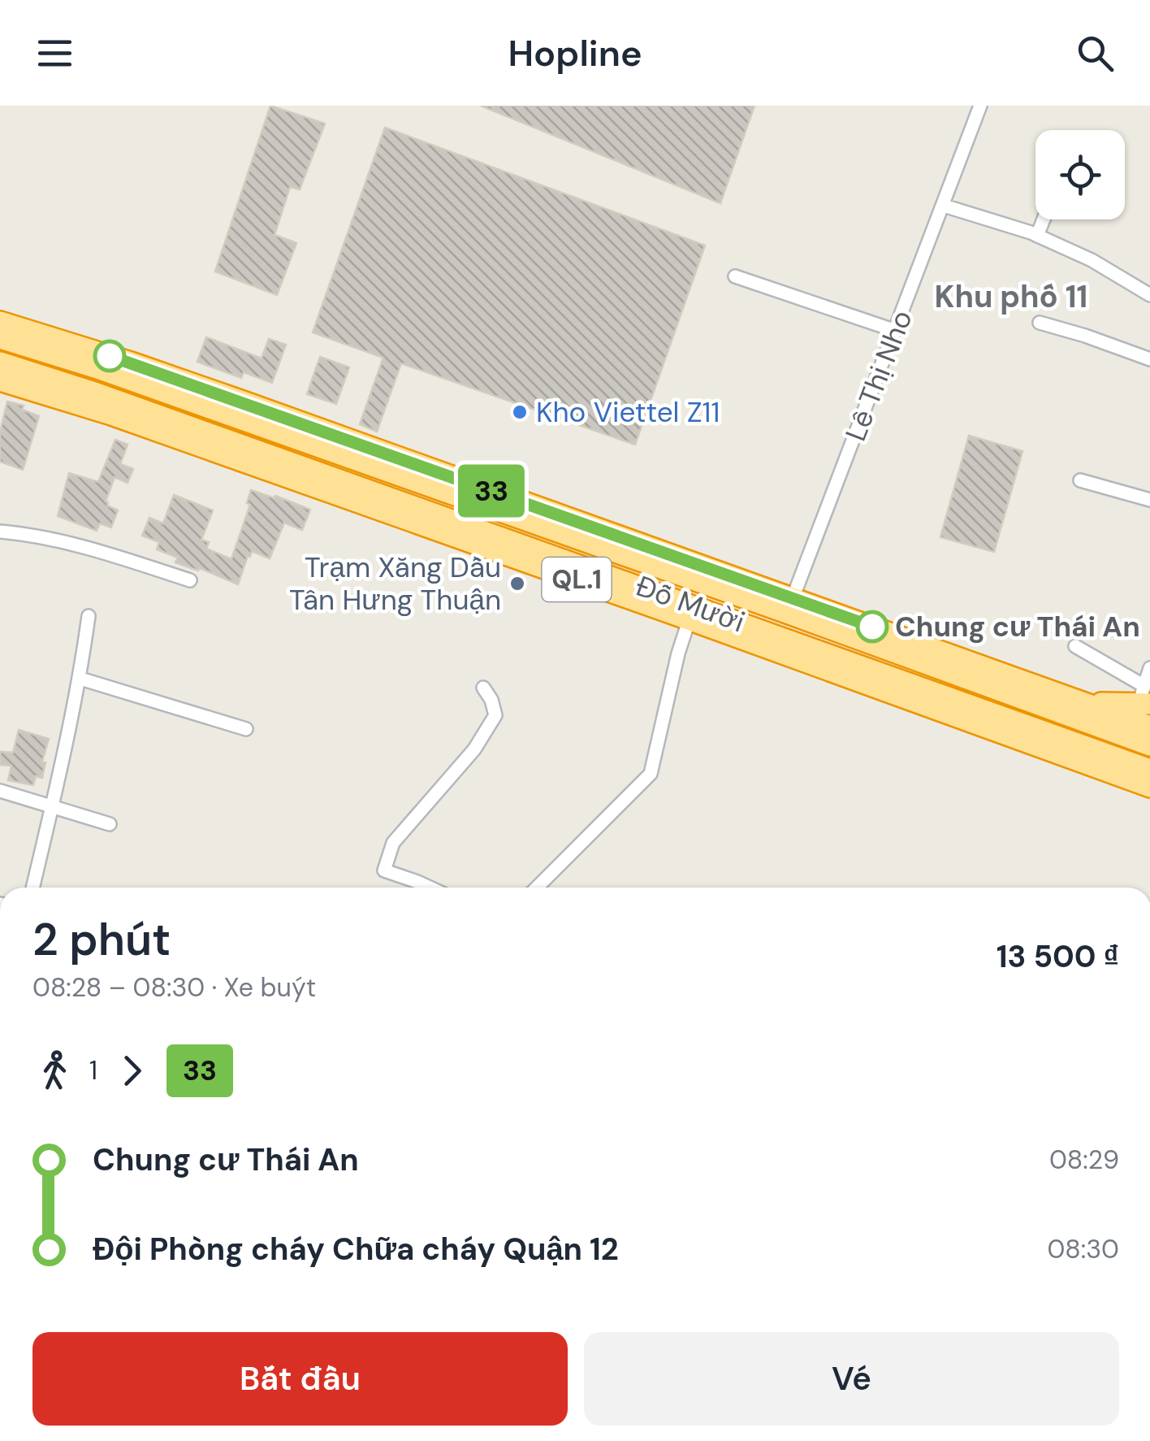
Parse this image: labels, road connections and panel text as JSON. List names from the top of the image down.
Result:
{
  "streets": {
    "highway": ["QL.1", "Đỗ Mười"],
    "street": ["Lê Thị Nho"]
  },
  "crossings": [
    ["Lê Thị Nho", "Đỗ Mười"]
  ],
  "districts": ["Khu phố 11"],
  "places": ["Kho Viettel Z11", "Trạm Xăng Dầu Tân Hưng Thuận", "Chung cư Thái An"],
  "lines": ["bus line 33"],
  "page": {
    "header": "Hopline",
    "on_map": "33",
    "heading": ["2 phút", "08:28 – 08:30 · Xe buýt", "13 500 ₫"],
    "legs": ["1", "33"],
    "list": [
      {
        "name": "Chung cư Thái An",
        "value": "08:29"
      },
      {
        "name": "Đội Phòng cháy Chữa cháy Quận 12",
        "value": "08:30"
      }
    ],
    "buttons": ["Bắt đầu", "Vé"]
  }
}
